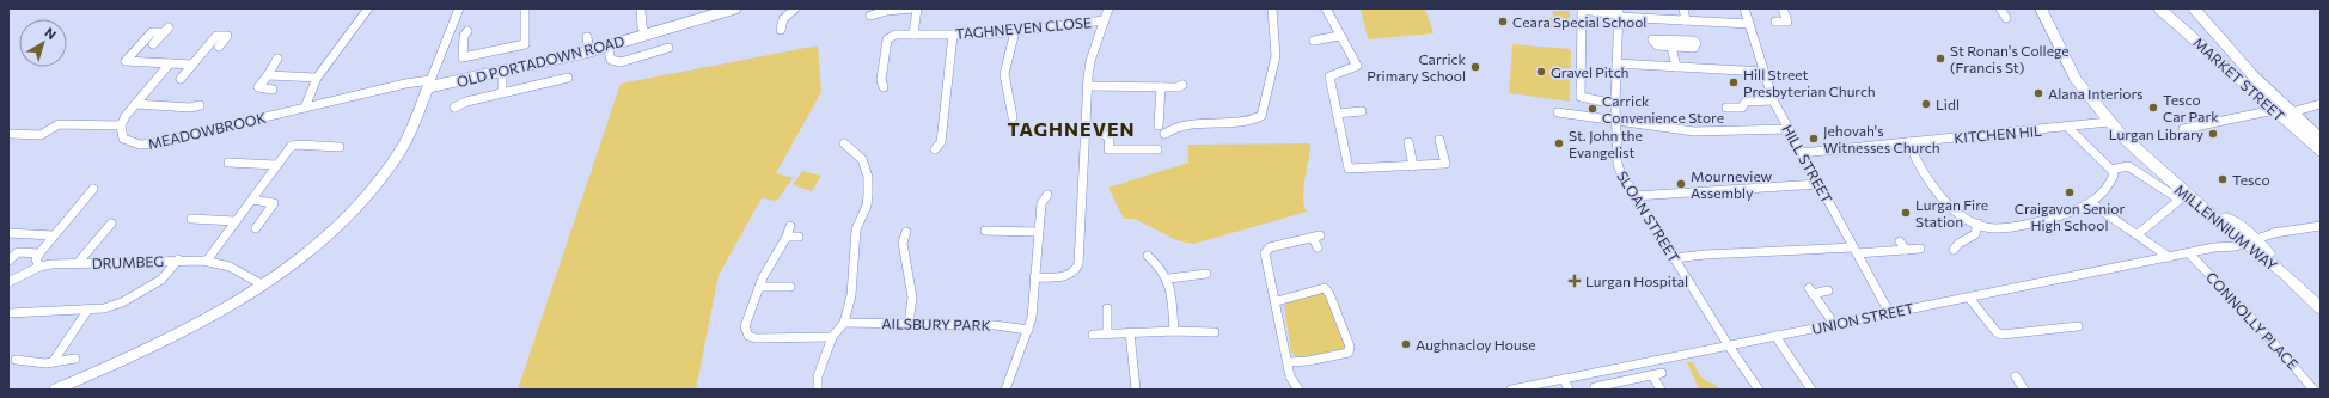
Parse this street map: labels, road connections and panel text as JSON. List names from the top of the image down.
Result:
{
  "streets": {
    "highway": ["MILLENNIUM WAY"],
    "main road": ["OLD PORTADOWN ROAD", "MARKET STREET"],
    "street": [
      "TAGHNEVEN CLOSE",
      "MEADOWBROOK",
      "KITCHEN HIL",
      "HILL STREET",
      "SLOAN STREET",
      "DRUMBEG",
      "UNION STREET",
      "CONNOLLY PLACE",
      "AILSBURY PARK"
    ]
  },
  "crossings": [
    ["OLD PORTADOWN ROAD", "MEADOWBROOK"],
    ["KITCHEN HIL", "HILL STREET"],
    ["KITCHEN HIL", "MILLENNIUM WAY"],
    ["HILL STREET", "UNION STREET"],
    ["SLOAN STREET", "UNION STREET"],
    ["MILLENNIUM WAY", "UNION STREET"],
    ["UNION STREET", "CONNOLLY PLACE"]
  ],
  "districts": ["TAGHNEVEN"],
  "places": {
    "other": [
      "Ceara Special School",
      "St Ronan's College (Francis St)",
      "Carrick Primary School",
      "Gravel Pitch",
      "Hill Street Presbyterian Church",
      "Alana Interiors",
      "Lidl",
      "Tesco Car Park",
      "Carrick Convenience Store",
      "Lurgan Library",
      "Jehovah's Witnesses Church",
      "St. John the Evangelist",
      "Tesco",
      "Mourneview Assembly",
      "Craigavon Senior High School",
      "Lurgan Fire Station",
      "Aughnacloy House"
    ],
    "health": ["Lurgan Hospital"]
  },
  "north": "top right"
}
